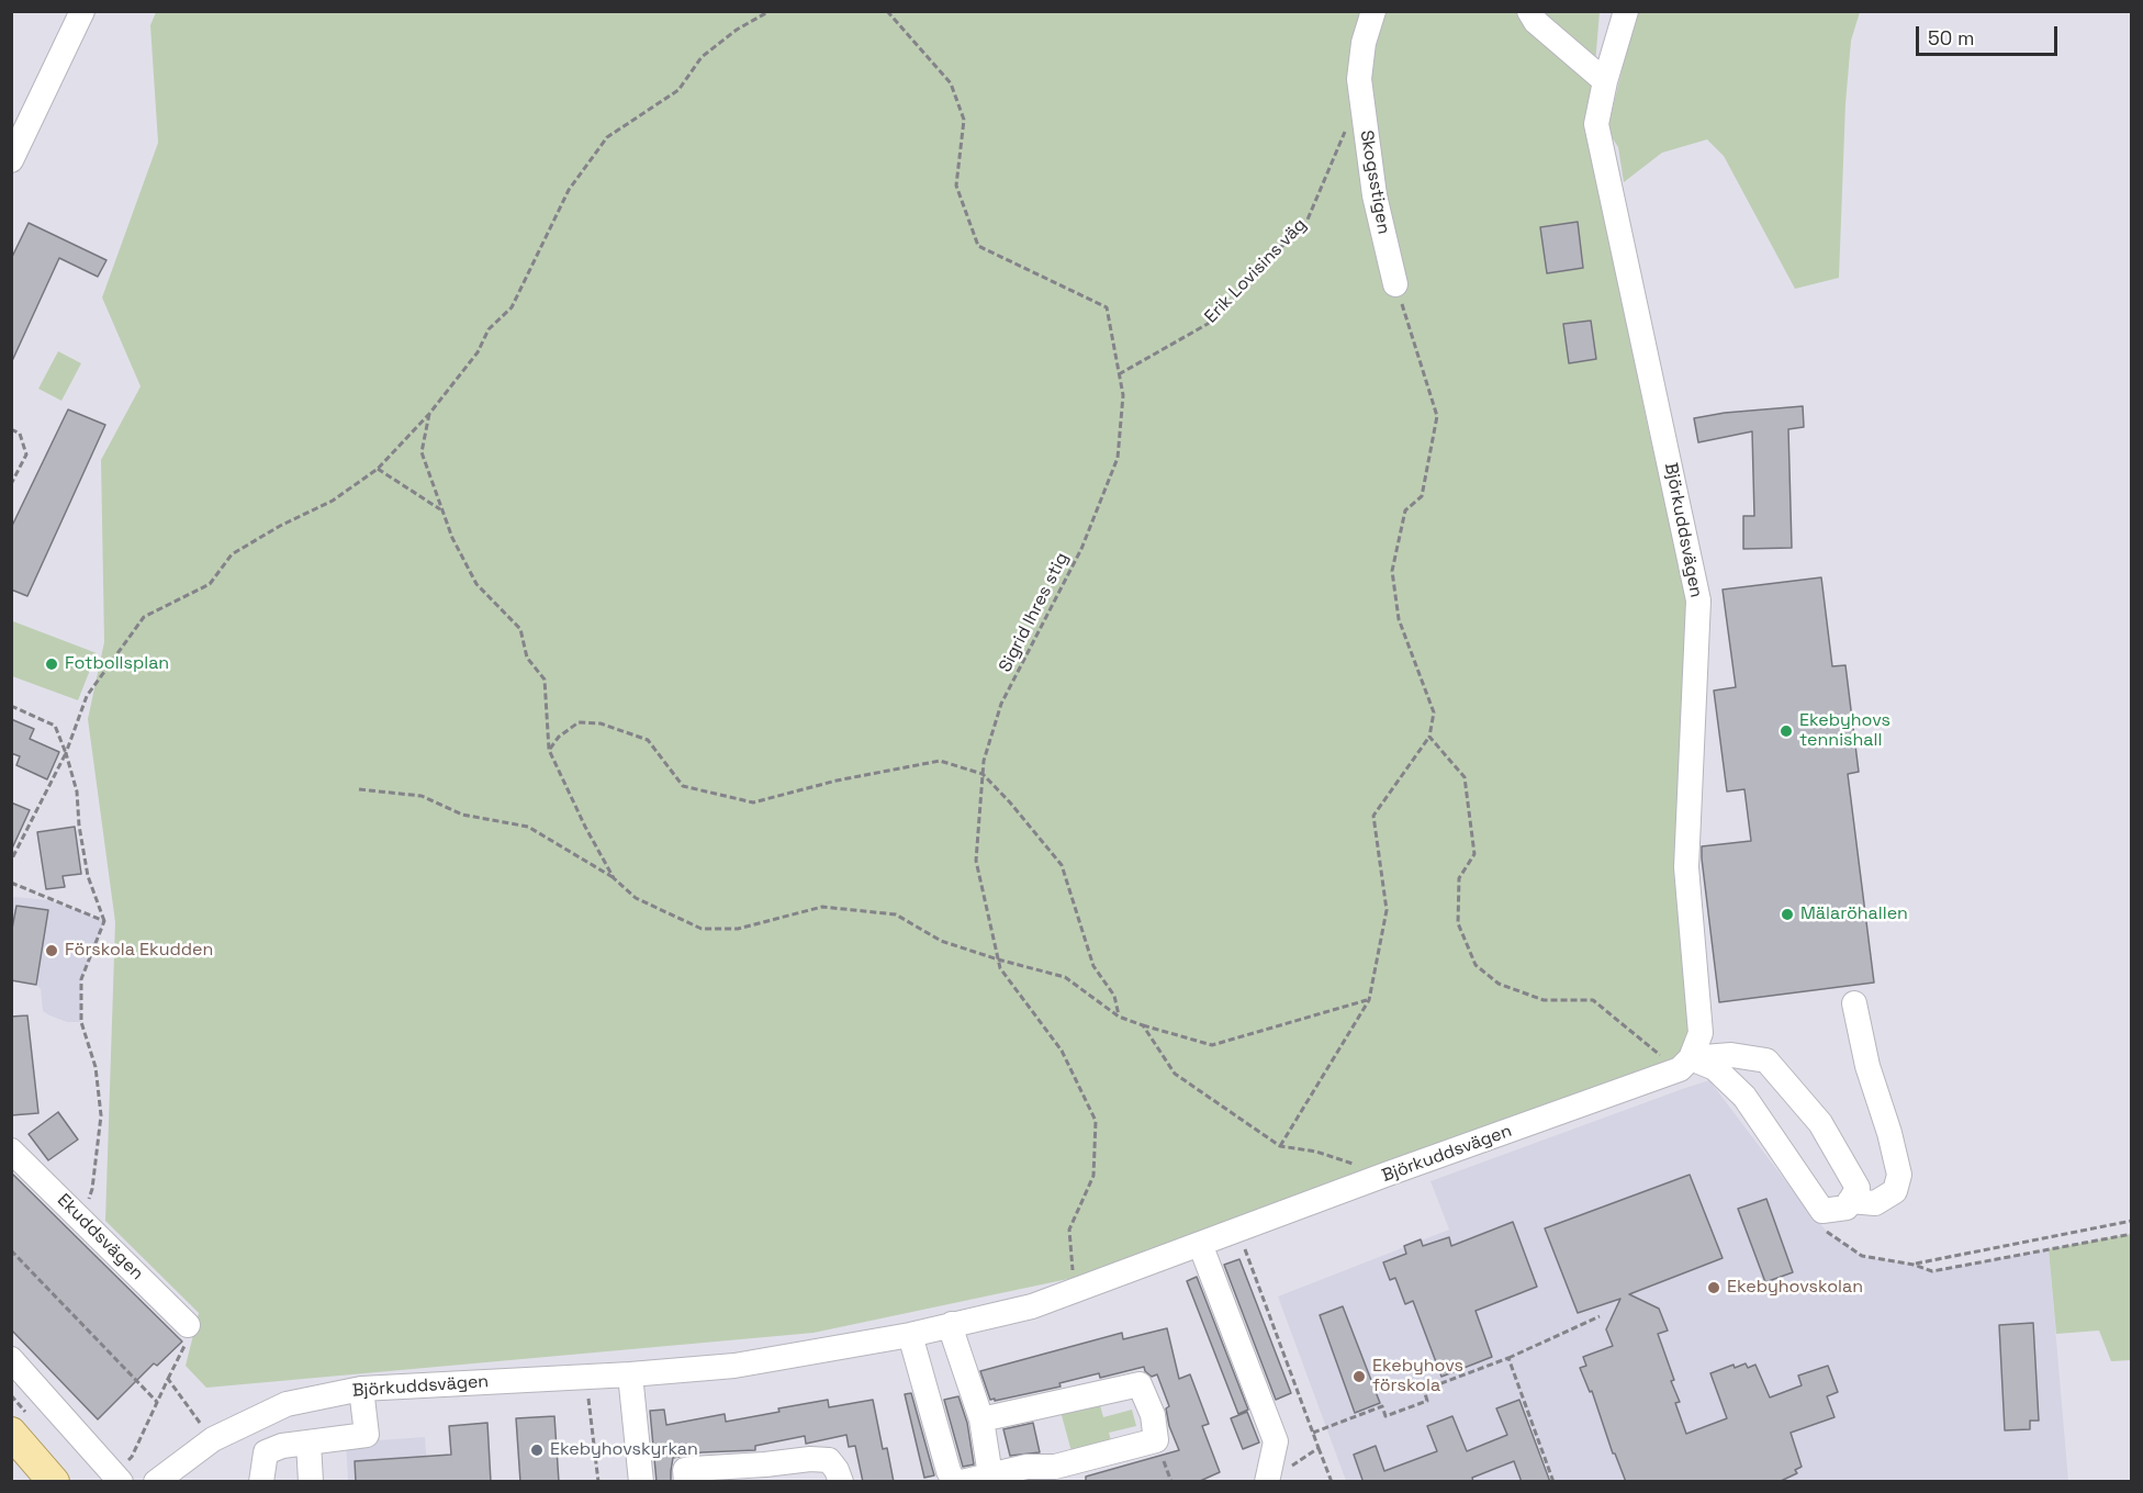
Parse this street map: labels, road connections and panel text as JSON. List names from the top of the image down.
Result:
{
  "streets": {
    "street": ["Skogsstigen", "Björkuddsvägen", "Ekuddsvägen"],
    "path": ["Erik Lovisins väg", "Sigrid Ihres stig"]
  },
  "crossings": [
    ["Erik Lovisins väg", "Sigrid Ihres stig"],
    ["Björkuddsvägen", "Sigrid Ihres stig"]
  ],
  "places": [
    "Fotbollsplan",
    "Ekebyhovs tennishall",
    "Mälaröhallen",
    "Förskola Ekudden",
    "Ekebyhovskolan",
    "Ekebyhovs förskola",
    "Ekebyhovskyrkan"
  ],
  "scale_bar": "50 m"
}
